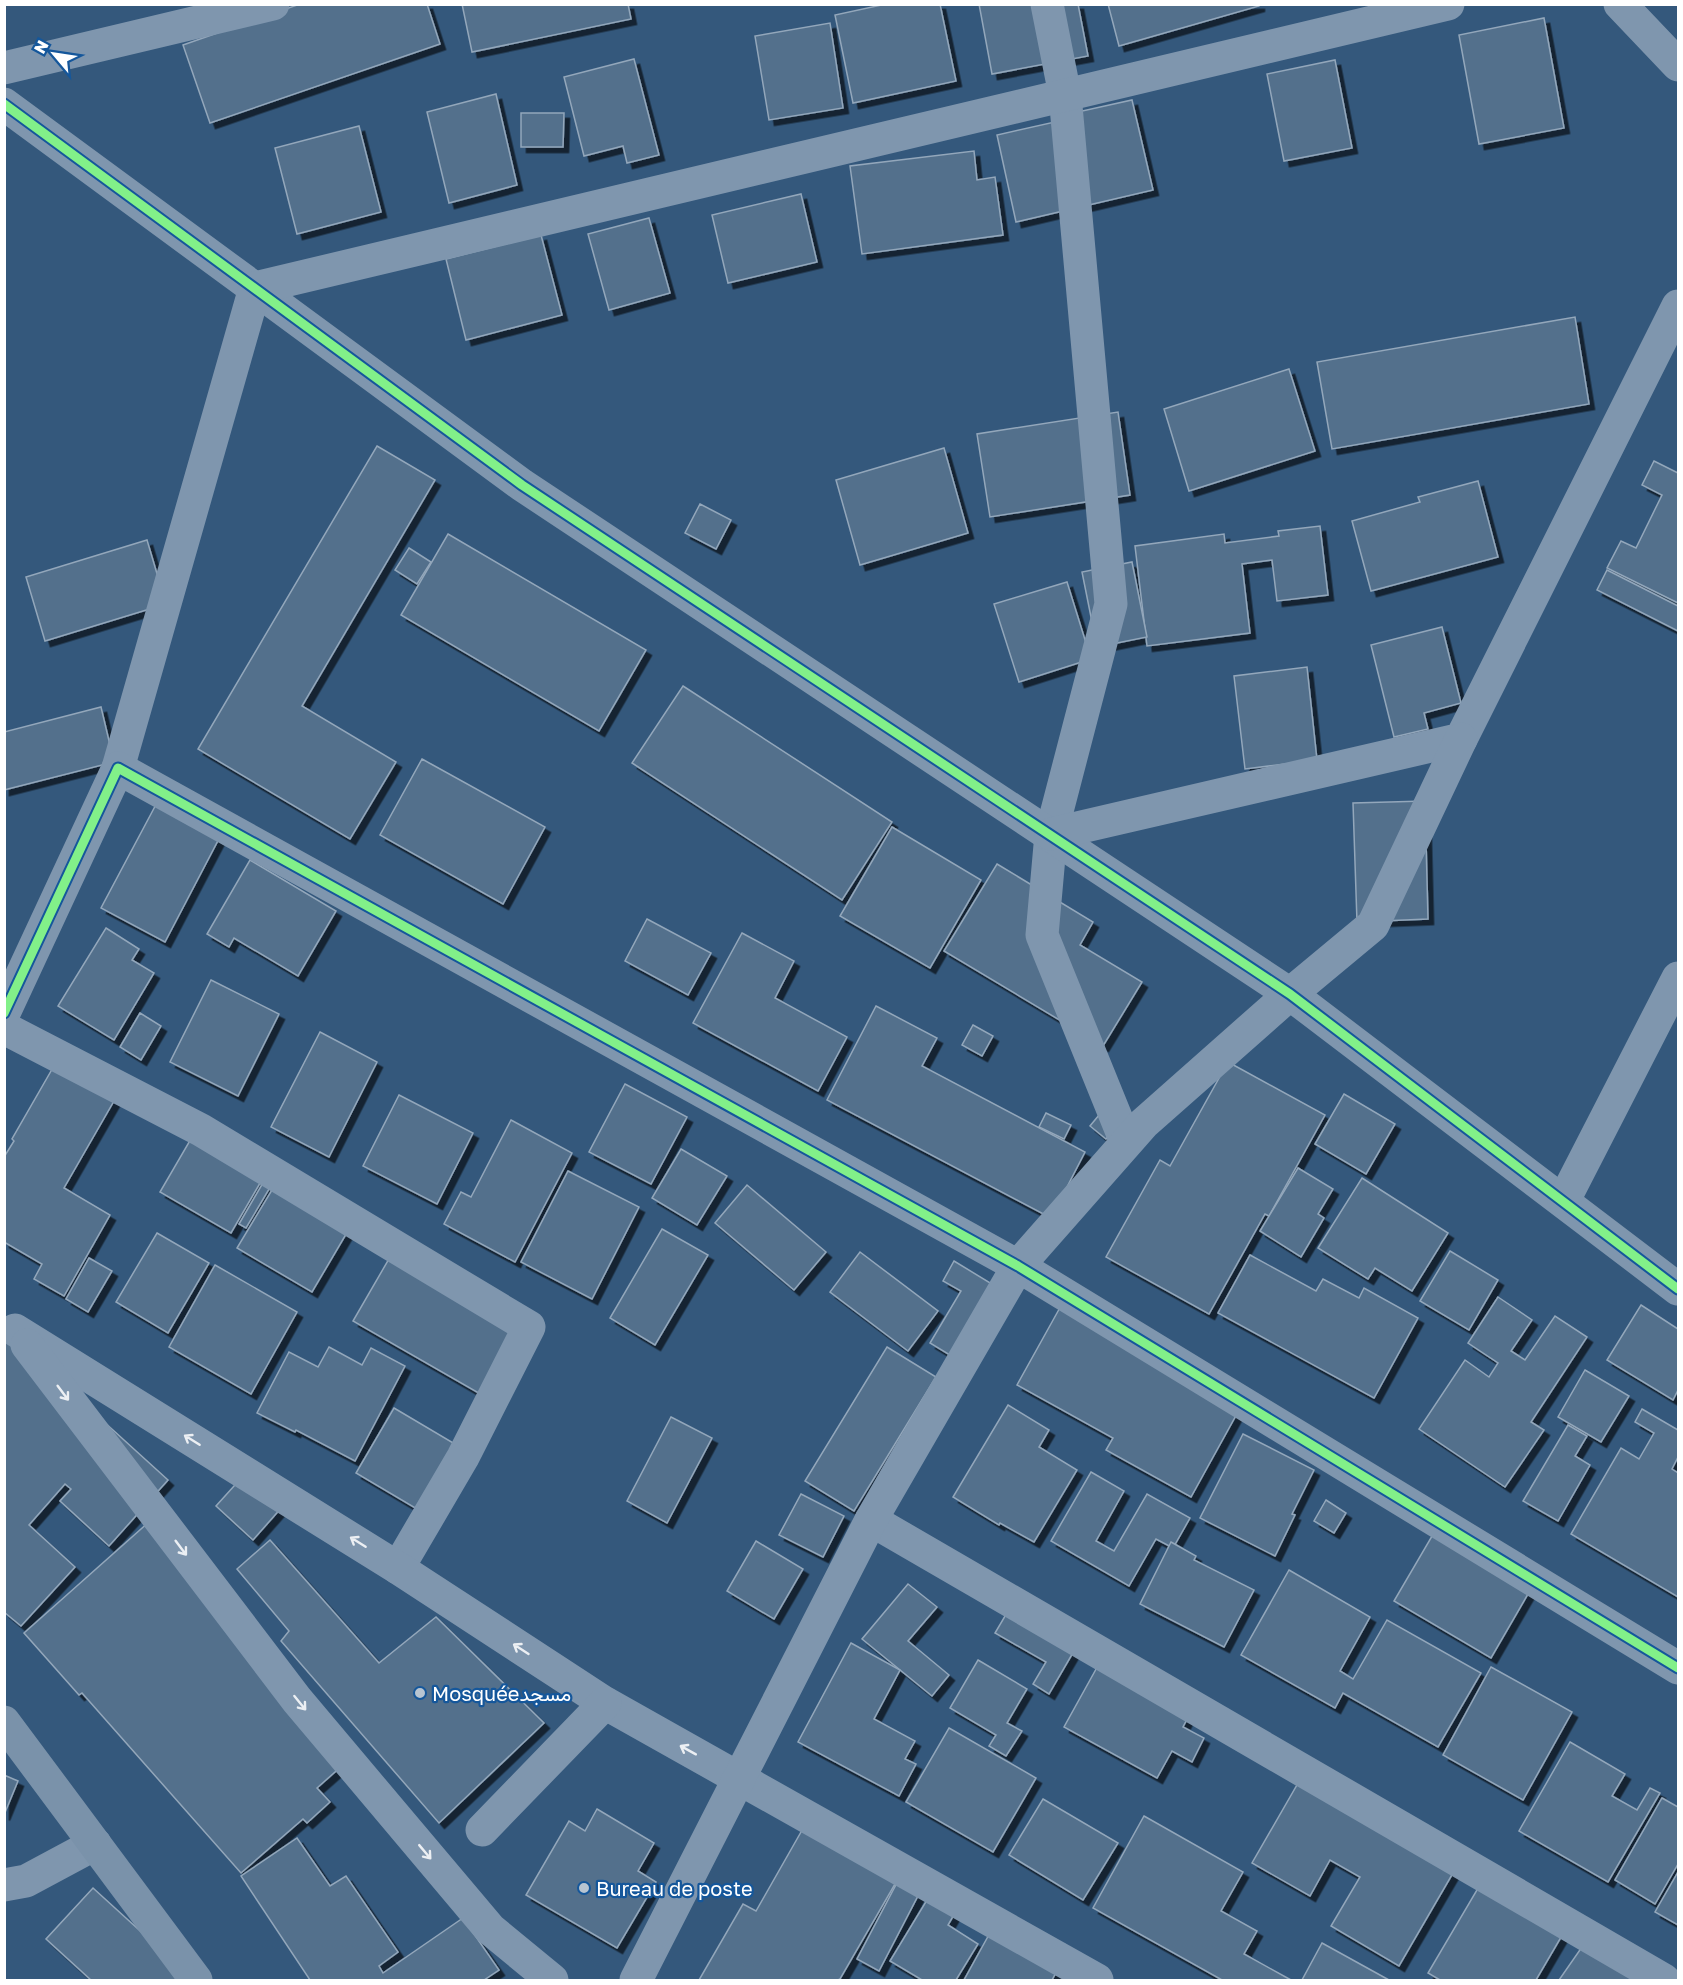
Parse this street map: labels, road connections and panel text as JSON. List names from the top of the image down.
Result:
{
  "places": ["Mosquéeمسجد", "Bureau de poste"],
  "north": "top left"
}
